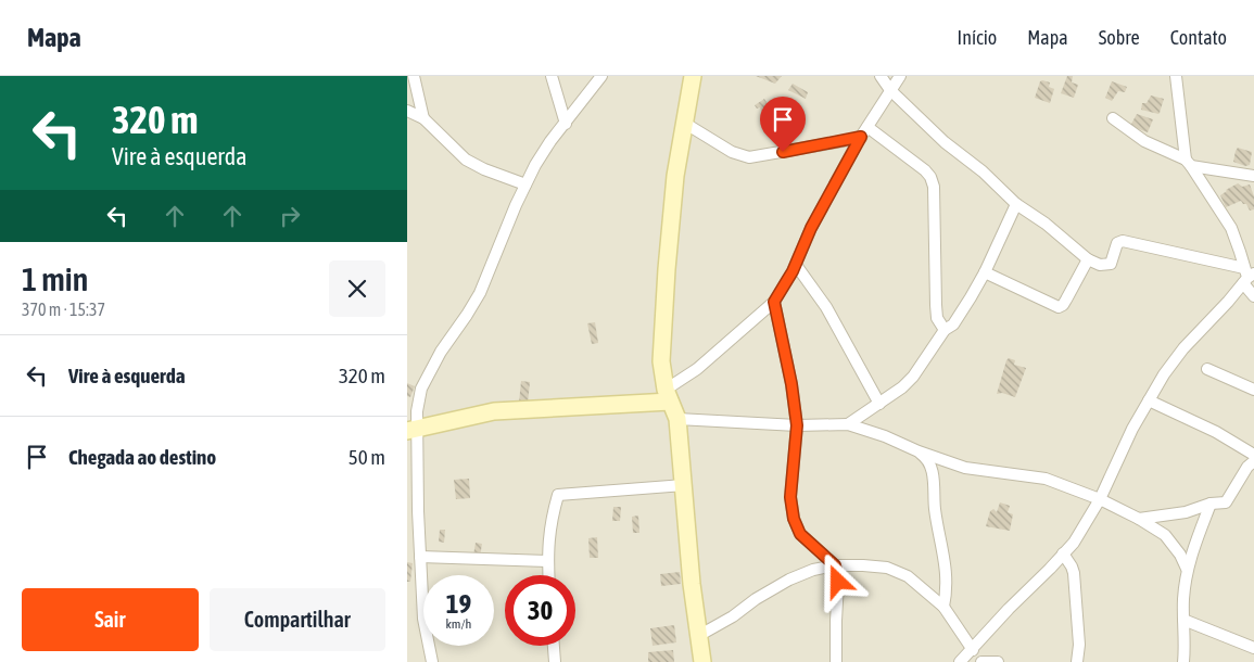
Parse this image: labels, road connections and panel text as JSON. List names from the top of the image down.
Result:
{
  "page": {
    "header": "Mapa",
    "nav": [
      "Início",
      "Mapa",
      "Sobre",
      "Contato"
    ],
    "turn": ["320 m", "Vire à esquerda"],
    "heading": ["1 min", "370 m · 15:37"],
    "list": [
      {
        "name": "Vire à esquerda",
        "value": "320 m"
      },
      {
        "name": "Chegada ao destino",
        "value": "50 m"
      }
    ],
    "speed": "19 km/h",
    "limit": "30",
    "buttons": ["Sair", "Compartilhar"]
  }
}
